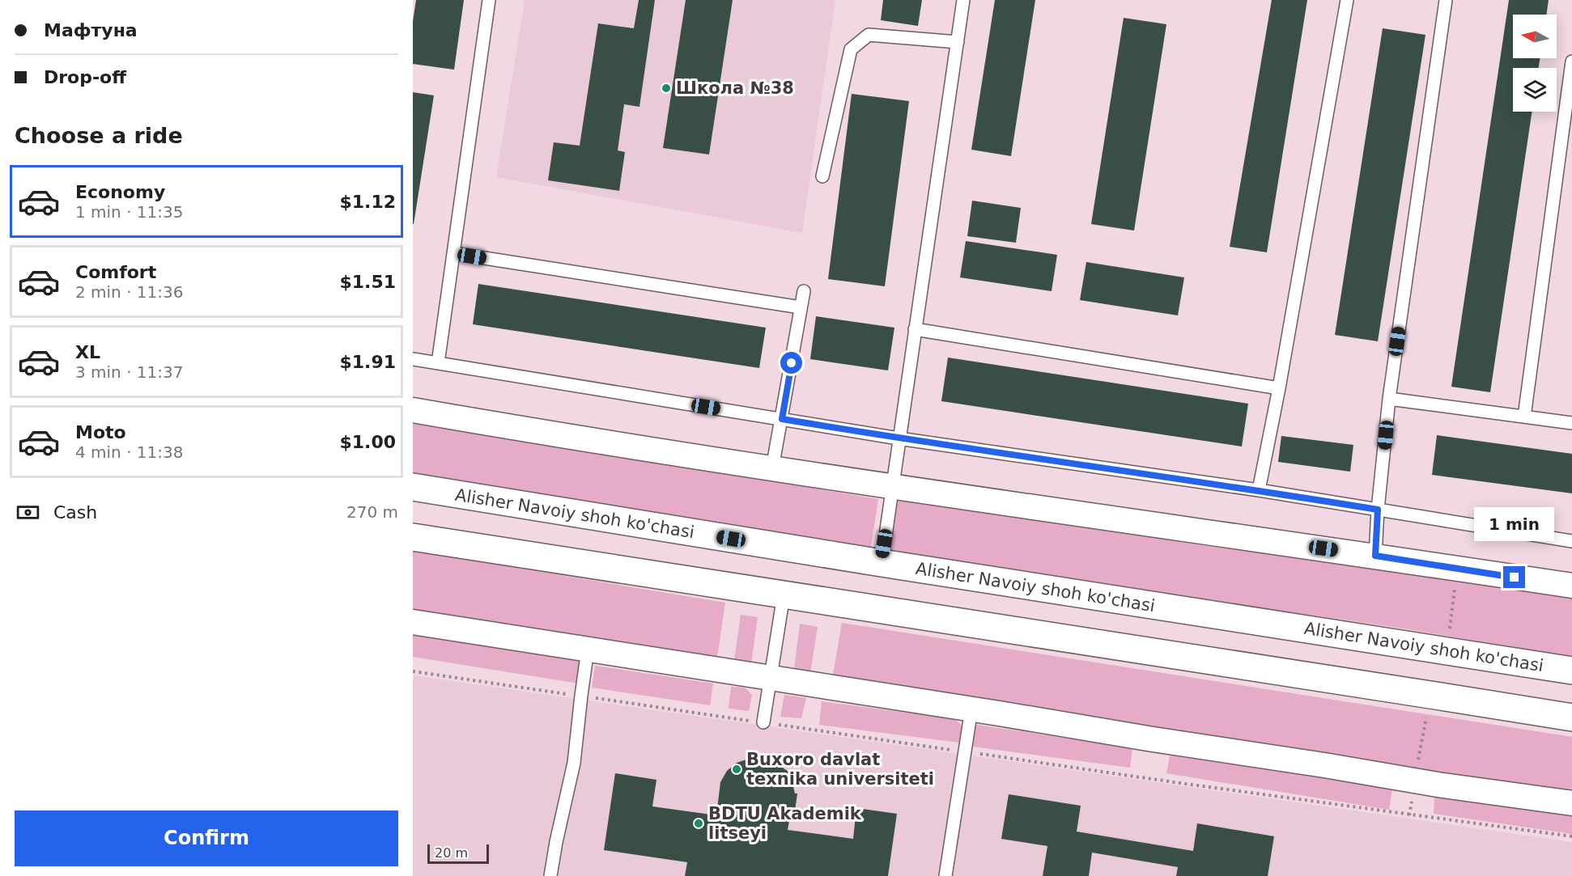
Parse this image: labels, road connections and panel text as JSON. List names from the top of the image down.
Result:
{
  "streets": {
    "main road": ["Alisher Navoiy shoh ko'chasi"]
  },
  "places": ["Школа №38", "Buxoro davlat texnika universiteti", "BDTU Akademik litseyi"],
  "scale_bar": "20 m",
  "north": "left",
  "page": {
    "banner": ["Мафтуна", "Drop-off"],
    "heading": "Choose a ride",
    "list": [
      {
        "name": "Economy",
        "note": "1 min · 11:35",
        "value": "$1.12"
      },
      {
        "name": "Comfort",
        "note": "2 min · 11:36",
        "value": "$1.51"
      },
      {
        "name": "XL",
        "note": "3 min · 11:37",
        "value": "$1.91"
      },
      {
        "name": "Moto",
        "note": "4 min · 11:38",
        "value": "$1.00"
      }
    ],
    "pay": ["Cash", "270 m"],
    "bubble": "1 min",
    "buttons": "Confirm",
    "scale": "20 m"
  }
}
